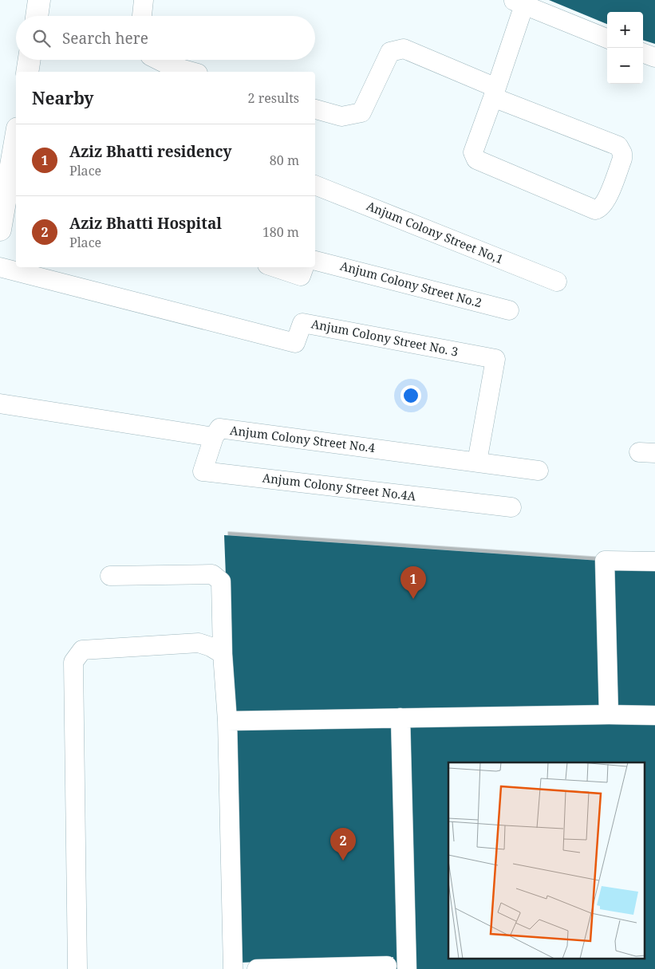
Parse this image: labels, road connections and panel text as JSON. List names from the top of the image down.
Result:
{
  "streets": {
    "street": [
      "Anjum Colony Street No,1",
      "Anjum Colony Street No.2",
      "Anjum Colony Street No. 3",
      "Anjum Colony Street No.4",
      "Anjum Colony Street No.4A"
    ]
  },
  "crossings": [
    ["Anjum Colony Street No. 3", "Anjum Colony Street No.4"],
    ["Anjum Colony Street No.4", "Anjum Colony Street No.4A"]
  ],
  "page": {
    "map_buttons": ["+", "−"],
    "search": "Search here",
    "heading": ["Nearby", "2 results"],
    "list": [
      {
        "mark": "1",
        "name": "Aziz Bhatti residency",
        "note": "Place",
        "value": "80 m"
      },
      {
        "mark": "2",
        "name": "Aziz Bhatti Hospital",
        "note": "Place",
        "value": "180 m"
      }
    ],
    "pins": ["1", "2"]
  }
}
